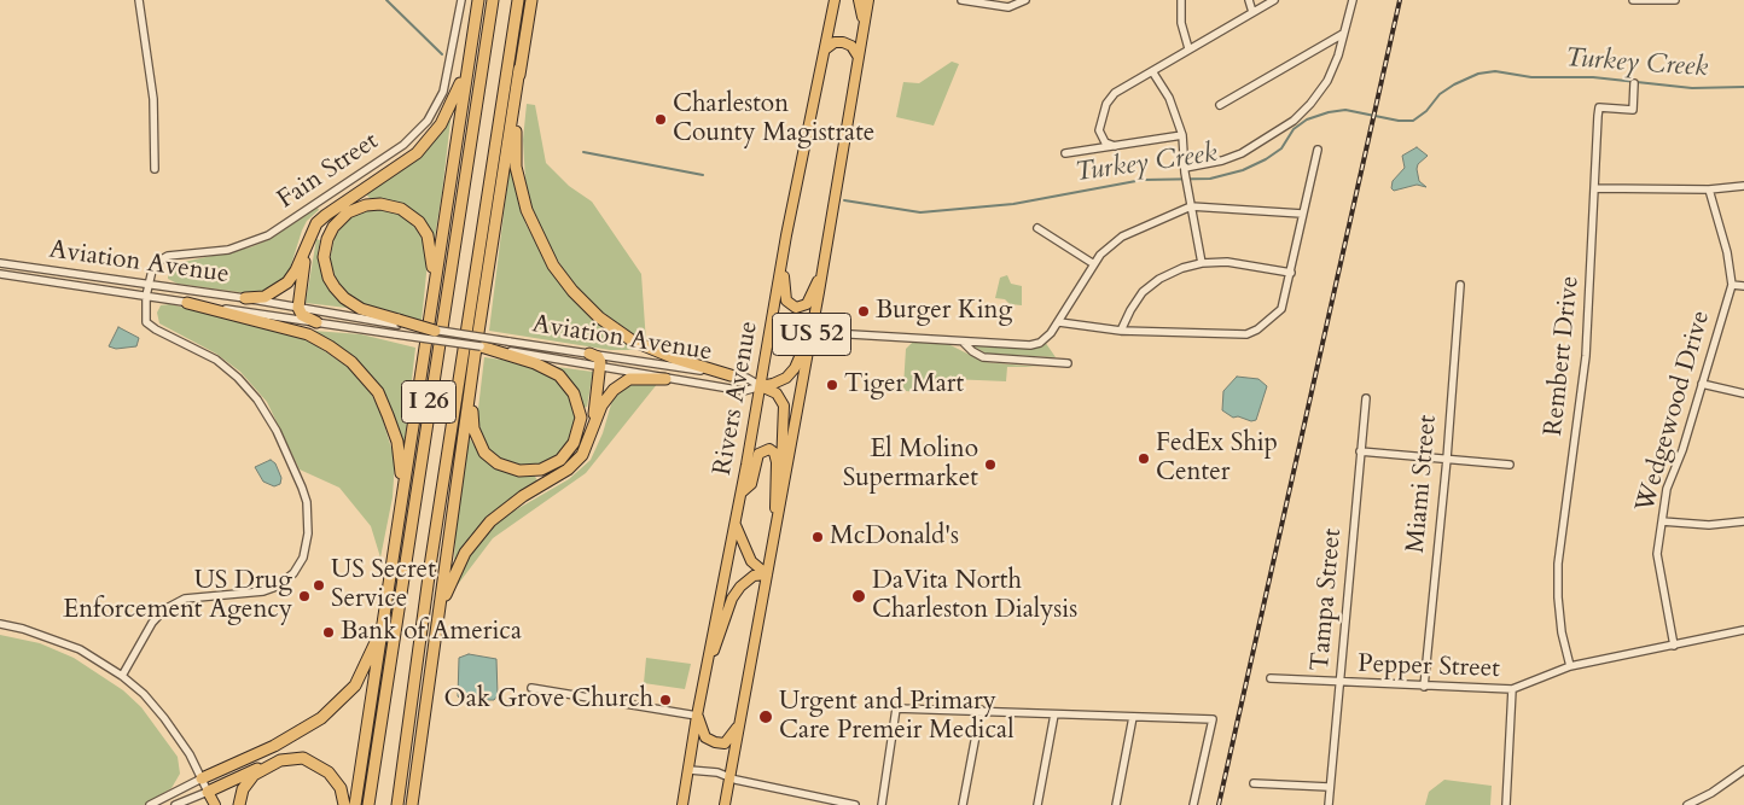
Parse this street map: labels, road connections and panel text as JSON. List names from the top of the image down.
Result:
{
  "streets": {
    "highway": ["I 26"],
    "main road": ["US 52", "Rivers Avenue"],
    "street": [
      "Fain Street",
      "Aviation Avenue",
      "Rembert Drive",
      "Wedgewood Drive",
      "Miami Street",
      "Tampa Street",
      "Pepper Street"
    ]
  },
  "crossings": [
    ["Fain Street", "Aviation Avenue"],
    ["Aviation Avenue", "Rivers Avenue"],
    ["Miami Street", "Pepper Street"],
    ["Tampa Street", "Pepper Street"]
  ],
  "water": ["Turkey Creek"],
  "places": [
    "Charleston County Magistrate",
    "Burger King",
    "Tiger Mart",
    "FedEx Ship Center",
    "El Molino Supermarket",
    "McDonald's",
    "US Secret Service",
    "US Drug Enforcement Agency",
    "DaVita North Charleston Dialysis",
    "Bank of America",
    "Oak Grove Church",
    "Urgent and Primary Care Premeir Medical"
  ]
}
